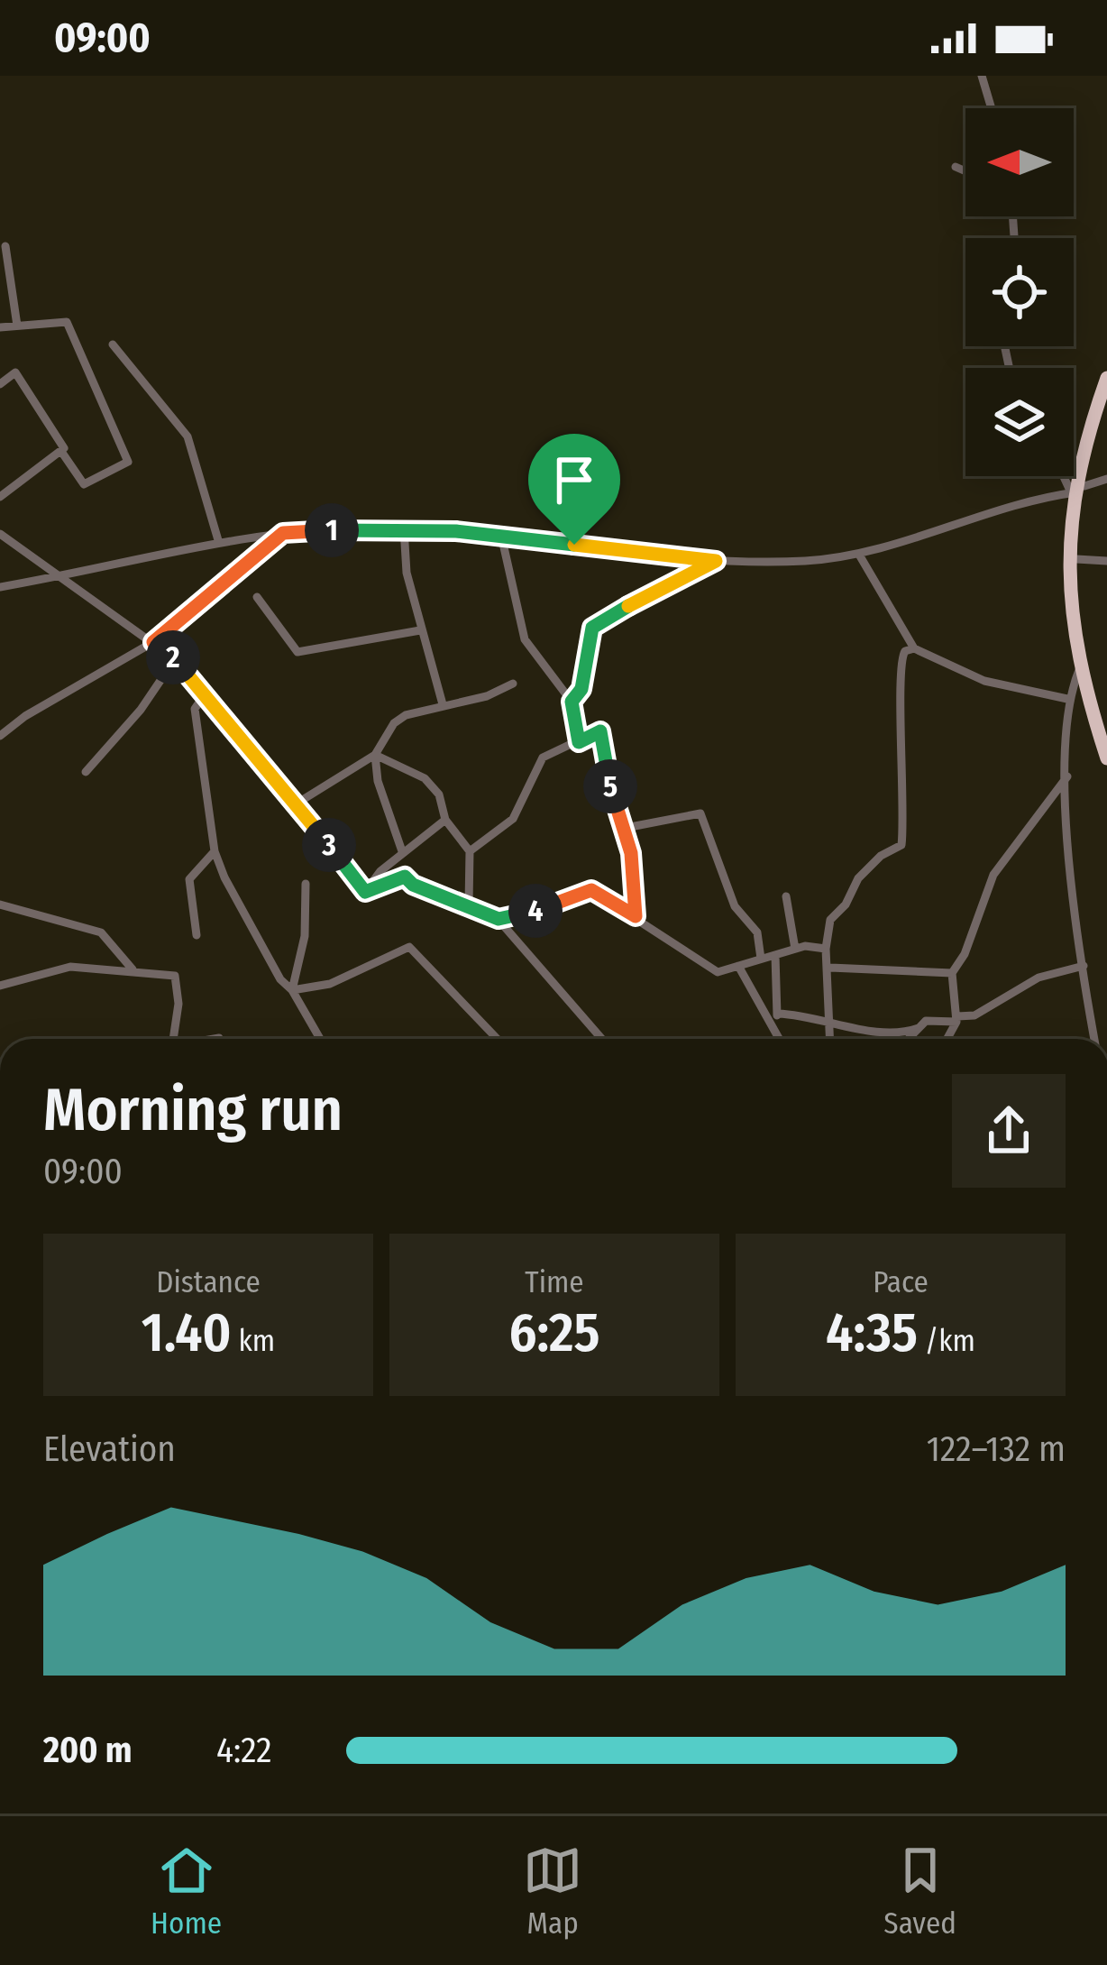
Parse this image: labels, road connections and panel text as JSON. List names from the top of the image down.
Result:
{
  "north": "left",
  "page": {
    "status": "09:00",
    "pins": [
      "1",
      "2",
      "5",
      "3",
      "4"
    ],
    "heading": ["Morning run", "09:00"],
    "stats": [
      ["Distance", "1.40 km"],
      ["Time", "6:25"],
      ["Pace", "4:35 /km"]
    ],
    "chart": ["Elevation", "122–132 m"],
    "list": [
      {
        "name": "200 m",
        "note": "4:22"
      }
    ],
    "tabs": ["Home", "Map", "Saved"]
  }
}
